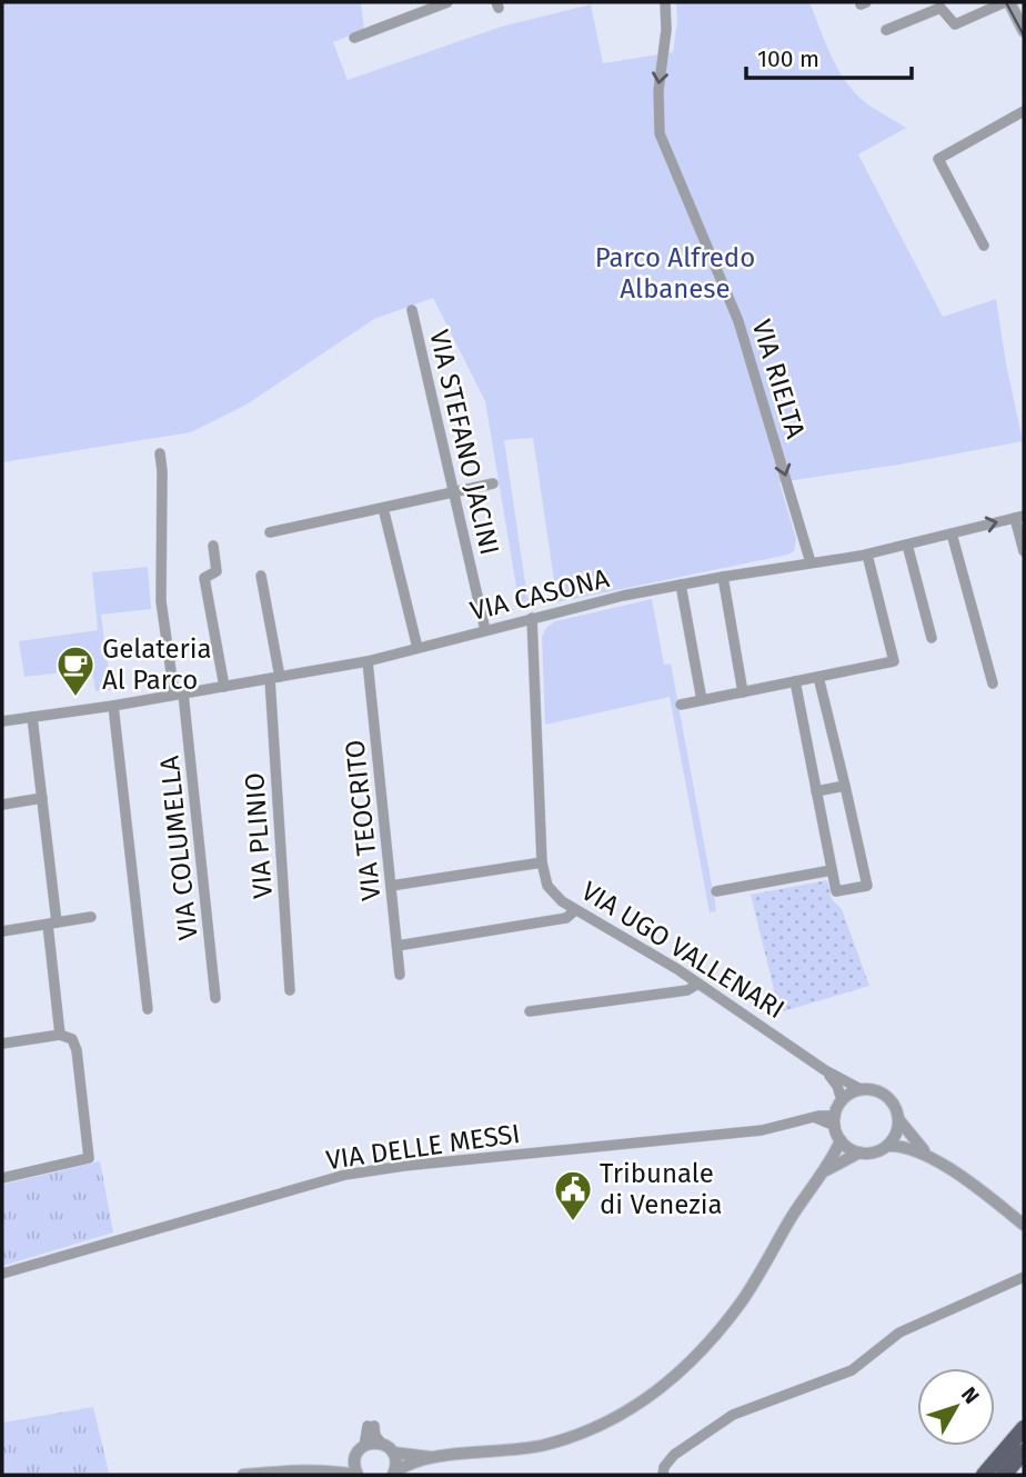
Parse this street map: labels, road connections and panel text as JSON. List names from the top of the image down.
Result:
{
  "streets": {
    "street": [
      "VIA RIELTA",
      "VIA STEFANO JACINI",
      "VIA CASONA",
      "VIA TEOCRITO",
      "VIA PLINIO",
      "VIA COLUMELLA",
      "VIA UGO VALLENARI",
      "VIA DELLE MESSI"
    ]
  },
  "crossings": [
    ["VIA RIELTA", "VIA CASONA"],
    ["VIA STEFANO JACINI", "VIA CASONA"],
    ["VIA CASONA", "VIA TEOCRITO"],
    ["VIA CASONA", "VIA PLINIO"],
    ["VIA CASONA", "VIA COLUMELLA"],
    ["VIA CASONA", "VIA UGO VALLENARI"],
    ["VIA UGO VALLENARI", "VIA DELLE MESSI"]
  ],
  "one_way": ["VIA RIELTA"],
  "parks": ["Parco Alfredo Albanese"],
  "places": {
    "cafe": ["Gelateria Al Parco"],
    "public building": ["Tribunale di Venezia"]
  },
  "scale_bar": "100 m",
  "north": "top right"
}
